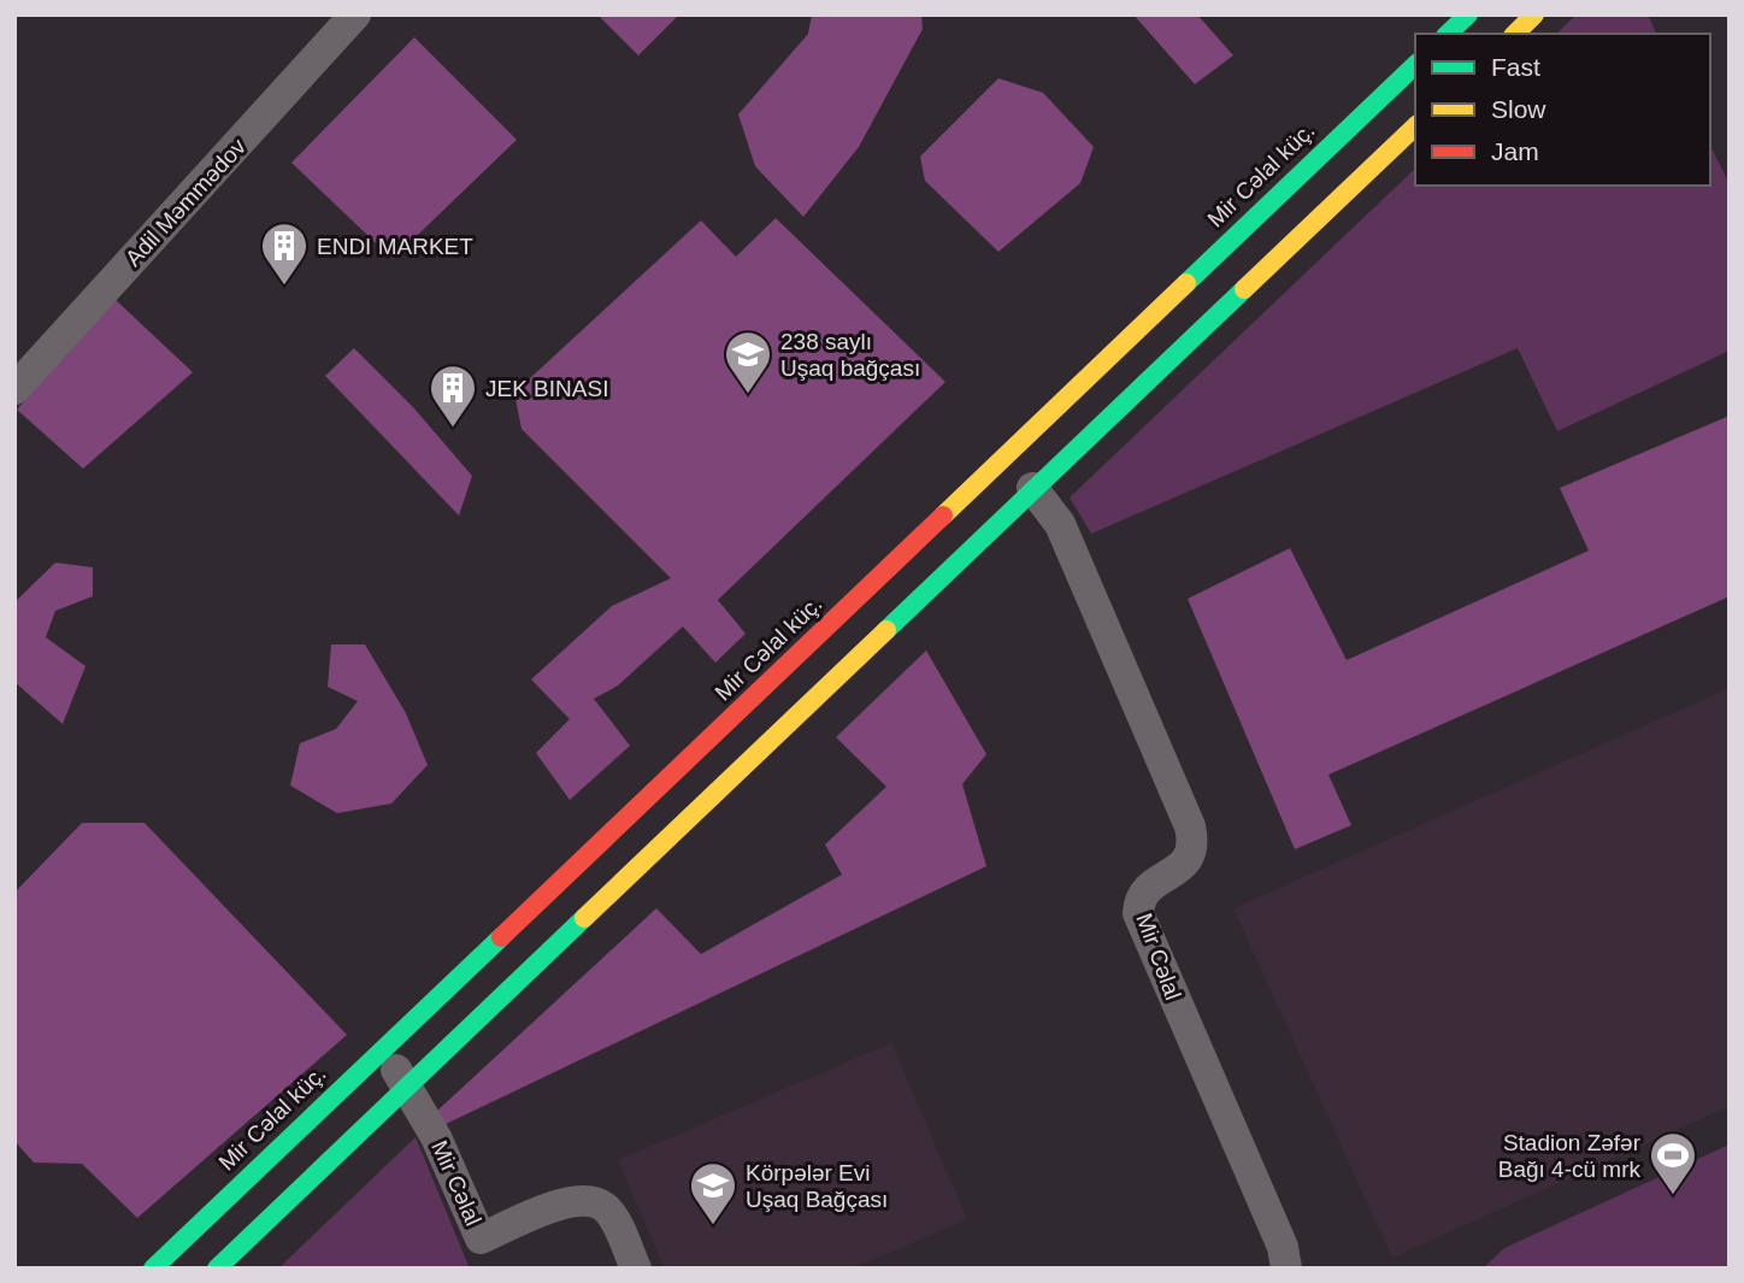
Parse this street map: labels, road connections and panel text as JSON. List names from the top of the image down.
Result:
{
  "streets": {
    "street": ["Mir Cəlal küç.", "Adil Məmmədov", "Mir Cəlal"]
  },
  "places": {
    "building": ["ENDI MARKET", "JEK BINASI"],
    "school or university": ["238 saylı Uşaq bağçası", "Körpələr Evi Uşaq Bağçası"],
    "sports": ["Stadion Zəfər Bağı 4-cü mrk"]
  },
  "legend": ["Fast", "Slow", "Jam"]
}
